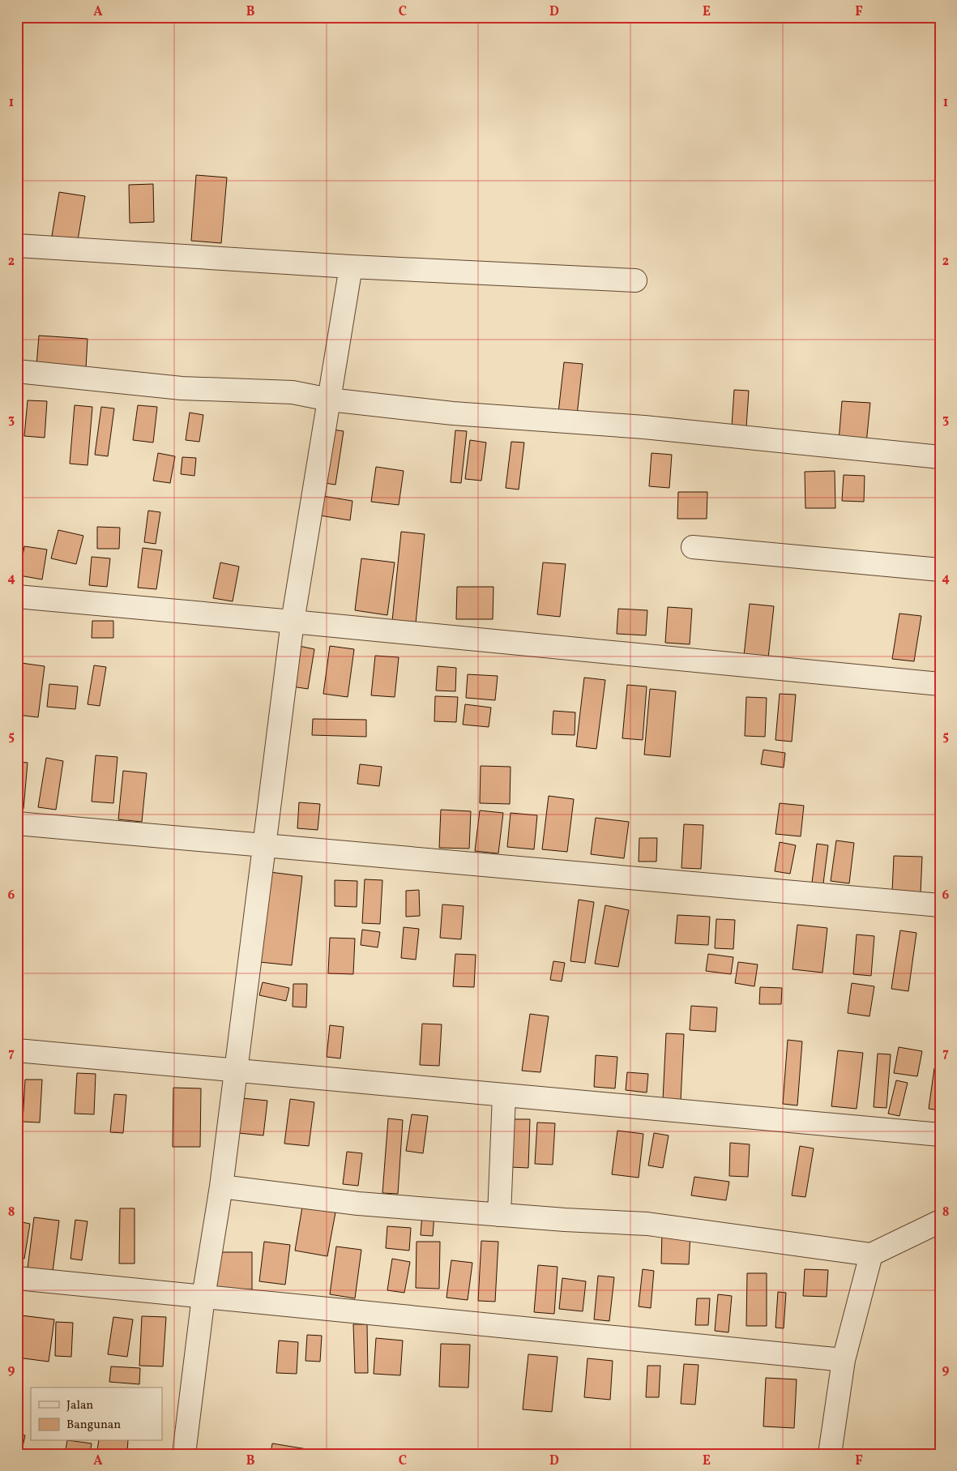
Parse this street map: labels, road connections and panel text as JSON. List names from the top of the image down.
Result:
{
  "legend": ["Jalan", "Bangunan"],
  "grid": {
    "columns": [
      "A",
      "B",
      "C",
      "D",
      "E",
      "F"
    ],
    "rows": [
      "1",
      "2",
      "3",
      "4",
      "5",
      "6",
      "7",
      "8",
      "9"
    ]
  }
}
